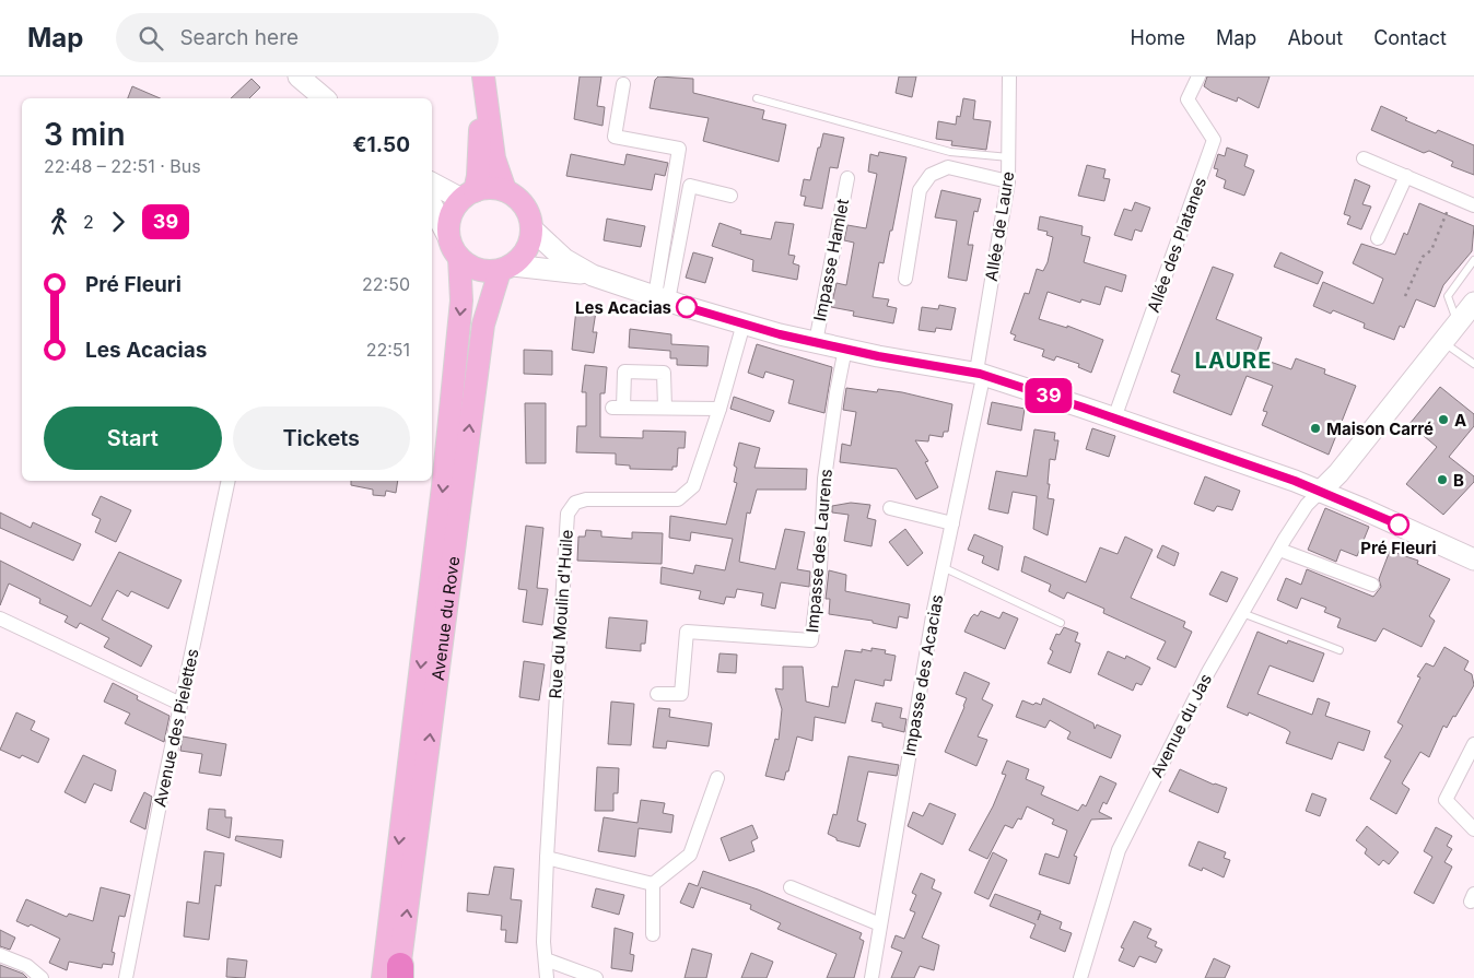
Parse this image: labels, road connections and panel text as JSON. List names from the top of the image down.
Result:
{
  "streets": {
    "main road": ["Avenue du Rove"],
    "street": [
      "Allée de Laure",
      "Allée des Platanes",
      "Impasse Hamlet",
      "Impasse des Laurens",
      "Rue du Moulin d'Huile",
      "Impasse des Acacias",
      "Avenue du Jas",
      "Avenue des Pielettes"
    ]
  },
  "crossings": [
    ["Allée de Laure", "Impasse des Acacias"]
  ],
  "districts": ["LAURE"],
  "places": [
    "Les Acacias",
    "A",
    "Maison Carré",
    "B",
    "Pré Fleuri"
  ],
  "lines": ["bus line 39"],
  "page": {
    "header": "Map",
    "search": "Search here",
    "nav": [
      "Home",
      "Map",
      "About",
      "Contact"
    ],
    "on_map": "39",
    "heading": ["3 min", "22:48 – 22:51 · Bus", "€1.50"],
    "legs": ["2", "39"],
    "list": [
      {
        "name": "Pré Fleuri",
        "value": "22:50"
      },
      {
        "name": "Les Acacias",
        "value": "22:51"
      }
    ],
    "buttons": ["Start", "Tickets"]
  }
}
